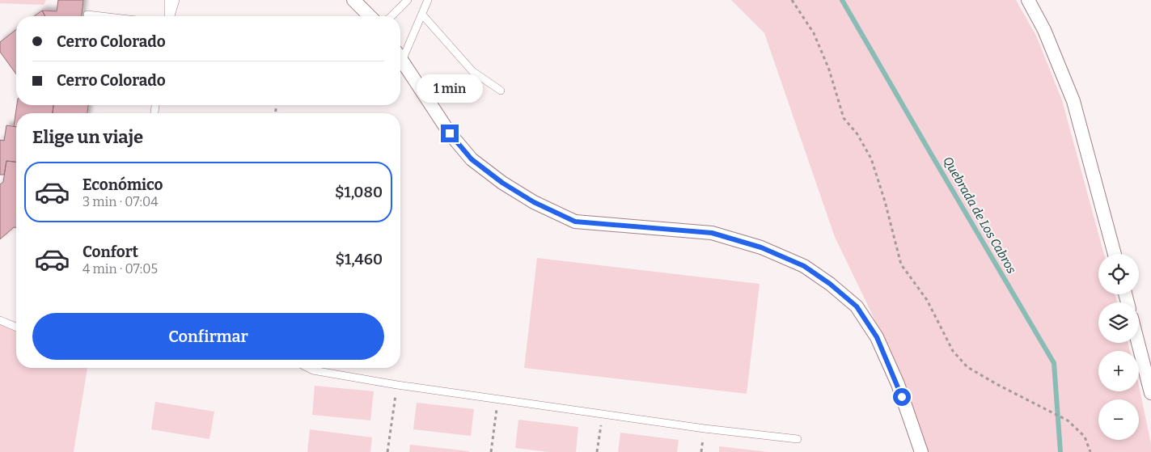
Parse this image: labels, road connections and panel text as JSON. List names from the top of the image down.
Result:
{
  "water": ["Quebrada de Los Cabros"],
  "page": {
    "banner": ["Cerro Colorado", "Cerro Colorado"],
    "bubble": "1 min",
    "heading": "Elige un viaje",
    "list": [
      {
        "name": "Económico",
        "note": "3 min · 07:04",
        "value": "$1,080"
      },
      {
        "name": "Confort",
        "note": "4 min · 07:05",
        "value": "$1,460"
      }
    ],
    "map_buttons": ["+", "−"],
    "buttons": "Confirmar"
  }
}
